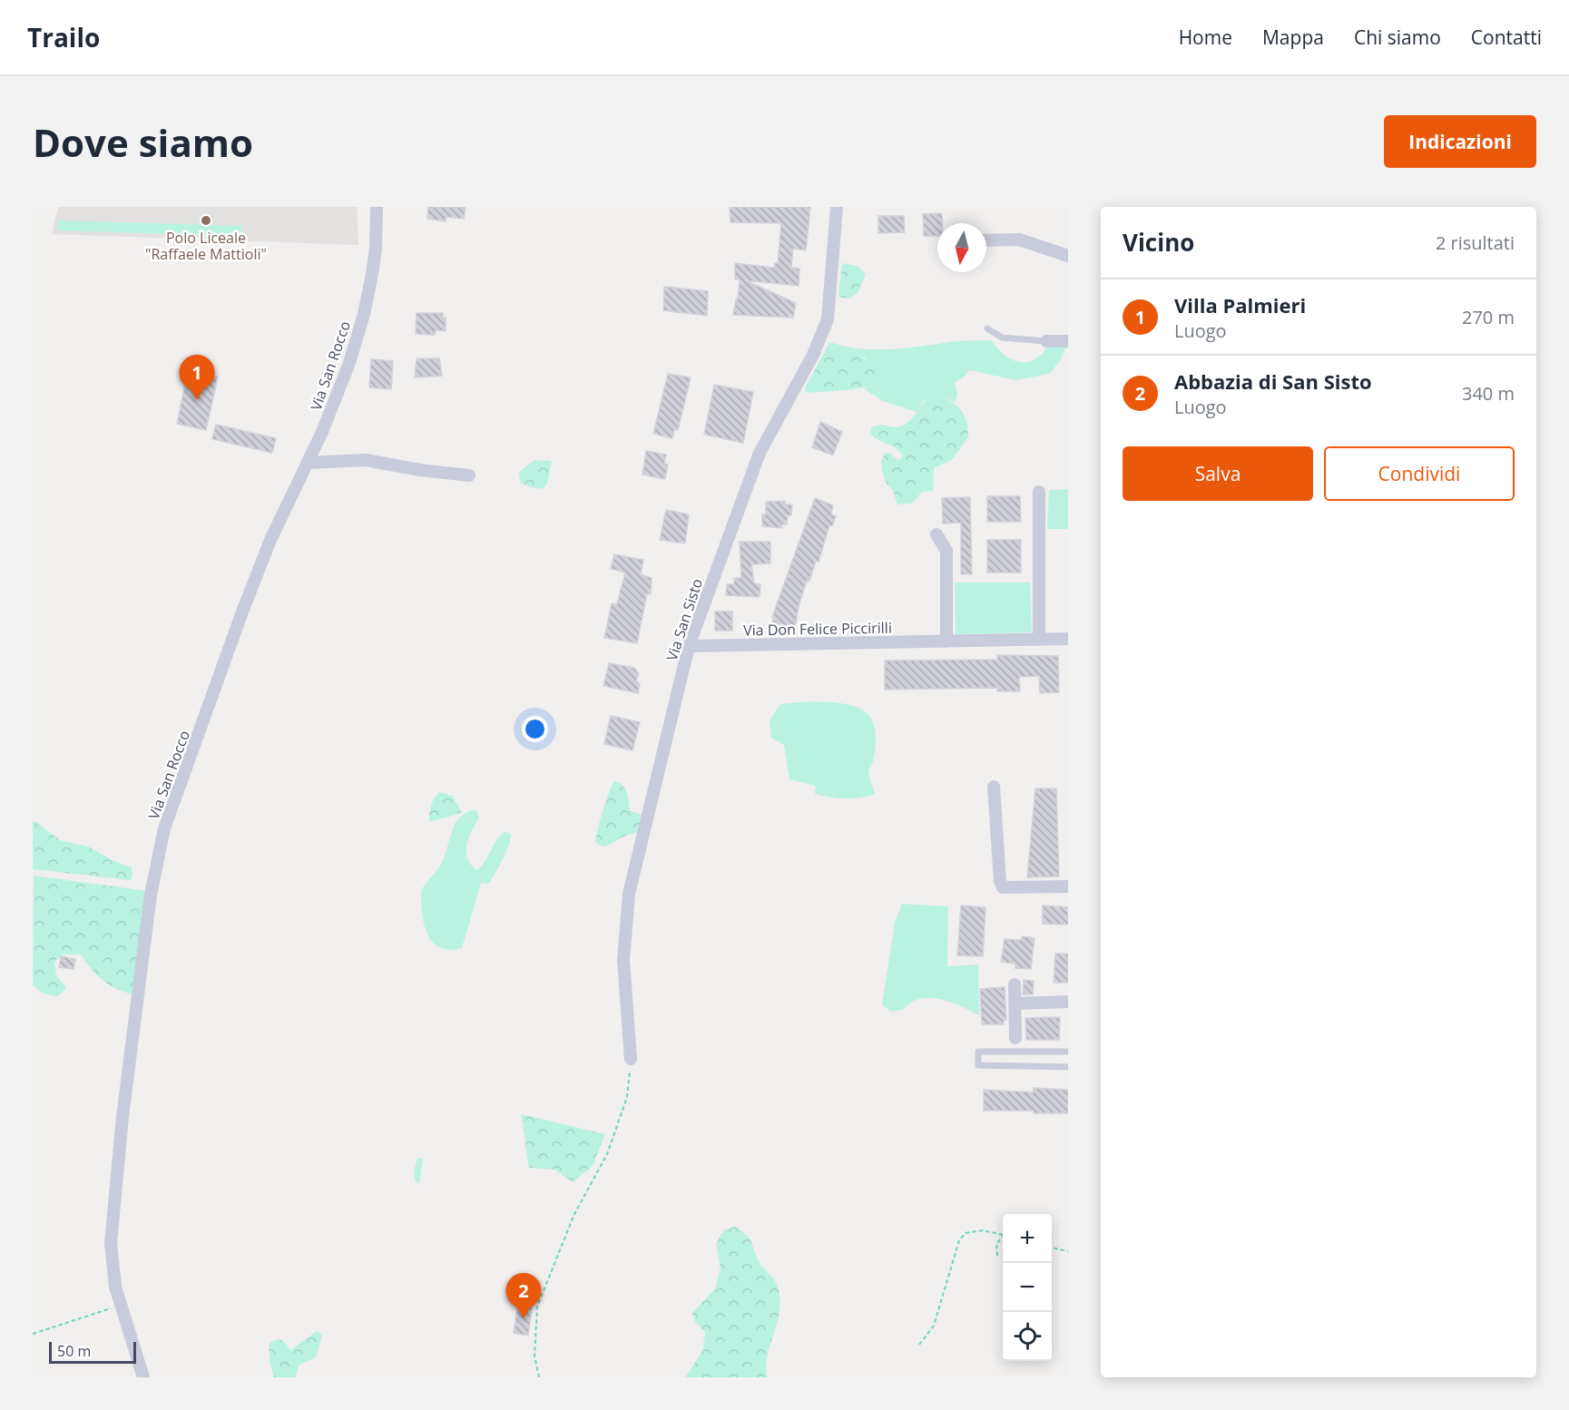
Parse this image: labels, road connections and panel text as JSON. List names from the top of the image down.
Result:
{
  "streets": {
    "street": ["Via San Rocco", "Via San Sisto", "Via Don Felice Piccirilli"]
  },
  "crossings": [
    ["Via San Sisto", "Via Don Felice Piccirilli"]
  ],
  "places": ["Polo Liceale \"Raffaele Mattioli\""],
  "scale_bar": "50 m",
  "north": "bottom",
  "page": {
    "header": "Trailo",
    "nav": [
      "Home",
      "Mappa",
      "Chi siamo",
      "Contatti"
    ],
    "buttons": [
      "Indicazioni",
      ["Salva", "Condividi"]
    ],
    "title": "Dove siamo",
    "heading": ["Vicino", "2 risultati"],
    "list": [
      {
        "mark": "1",
        "name": "Villa Palmieri",
        "note": "Luogo",
        "value": "270 m"
      },
      {
        "mark": "2",
        "name": "Abbazia di San Sisto",
        "note": "Luogo",
        "value": "340 m"
      }
    ],
    "pins": ["1", "2"],
    "map_buttons": ["+", "−"],
    "scale": "50 m"
  }
}
